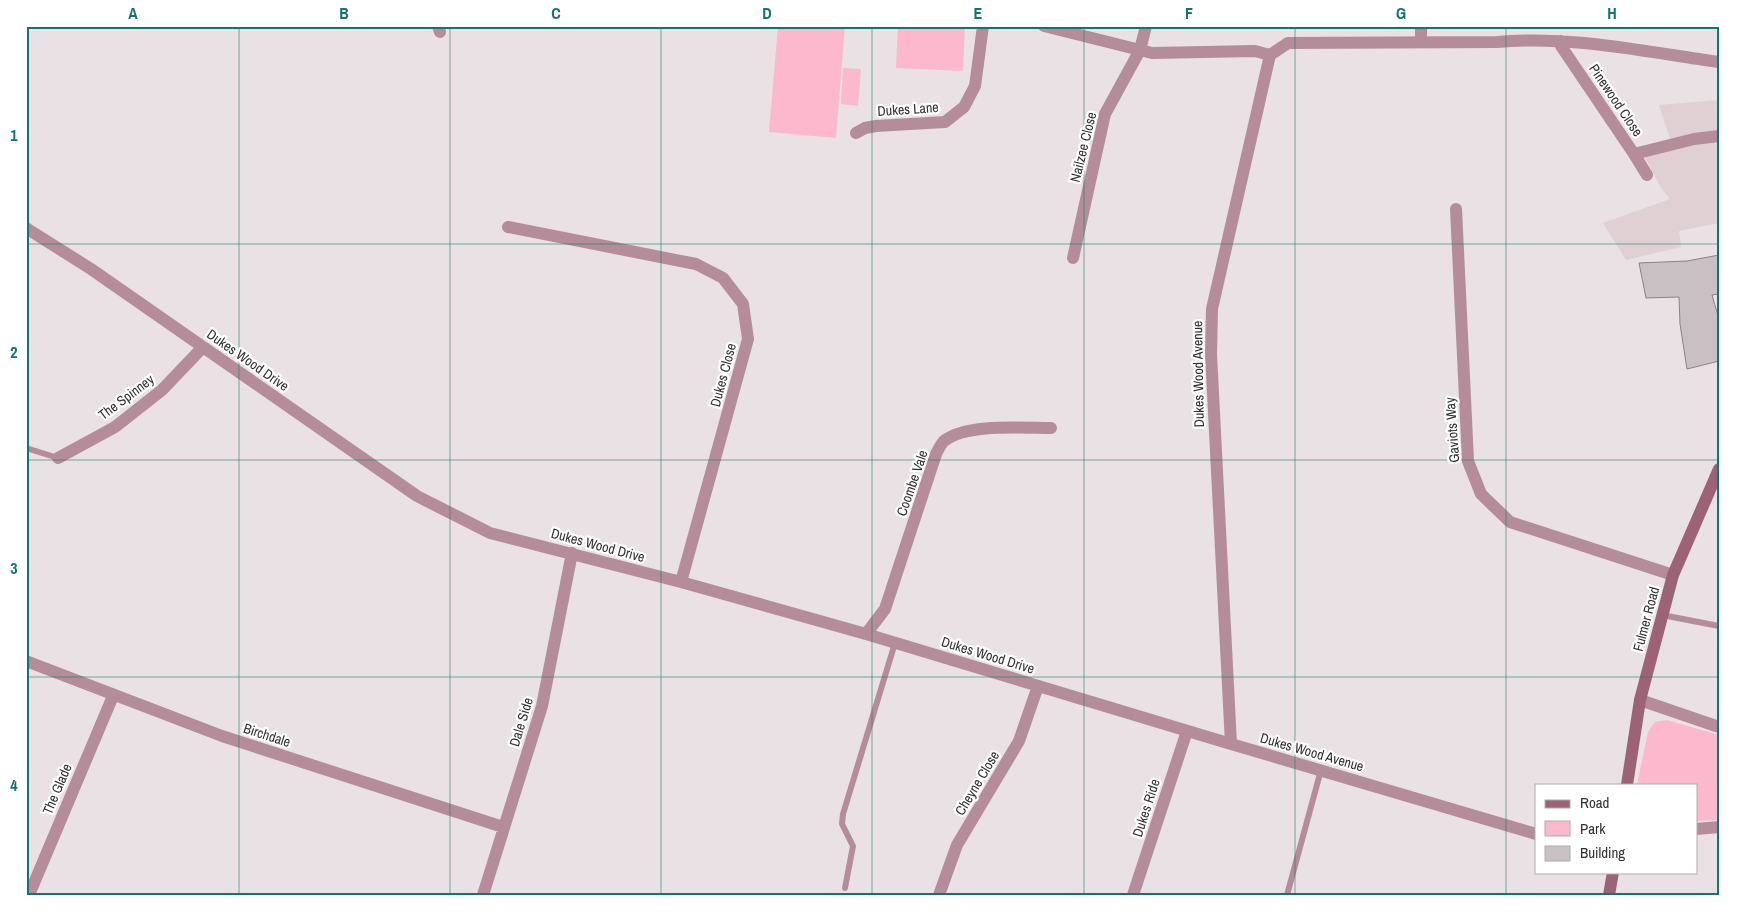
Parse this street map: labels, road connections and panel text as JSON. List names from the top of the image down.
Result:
{
  "streets": {
    "street": [
      "Pinewood Close",
      "Dukes Lane",
      "Nailzee Close",
      "Dukes Wood Drive",
      "Dukes Wood Avenue",
      "Dukes Close",
      "The Spinney",
      "Gaviots Way",
      "Coombe Vale",
      "Fulmer Road",
      "Dale Side",
      "Birchdale",
      "Cheyne Close",
      "The Glade",
      "Dukes Ride"
    ]
  },
  "crossings": [
    ["Dukes Wood Drive", "Dukes Wood Avenue"],
    ["Dukes Wood Drive", "Dukes Close"],
    ["Dukes Wood Drive", "The Spinney"],
    ["Dukes Wood Drive", "Coombe Vale"],
    ["Dukes Wood Drive", "Dale Side"],
    ["Dukes Wood Drive", "Cheyne Close"],
    ["Dukes Wood Drive", "Dukes Ride"],
    ["Gaviots Way", "Fulmer Road"],
    ["Dale Side", "Birchdale"],
    ["Birchdale", "The Glade"]
  ],
  "legend": ["Road", "Park", "Building"],
  "grid": {
    "columns": [
      "A",
      "B",
      "C",
      "D",
      "E",
      "F",
      "G",
      "H"
    ],
    "rows": [
      "1",
      "2",
      "3",
      "4"
    ]
  }
}
